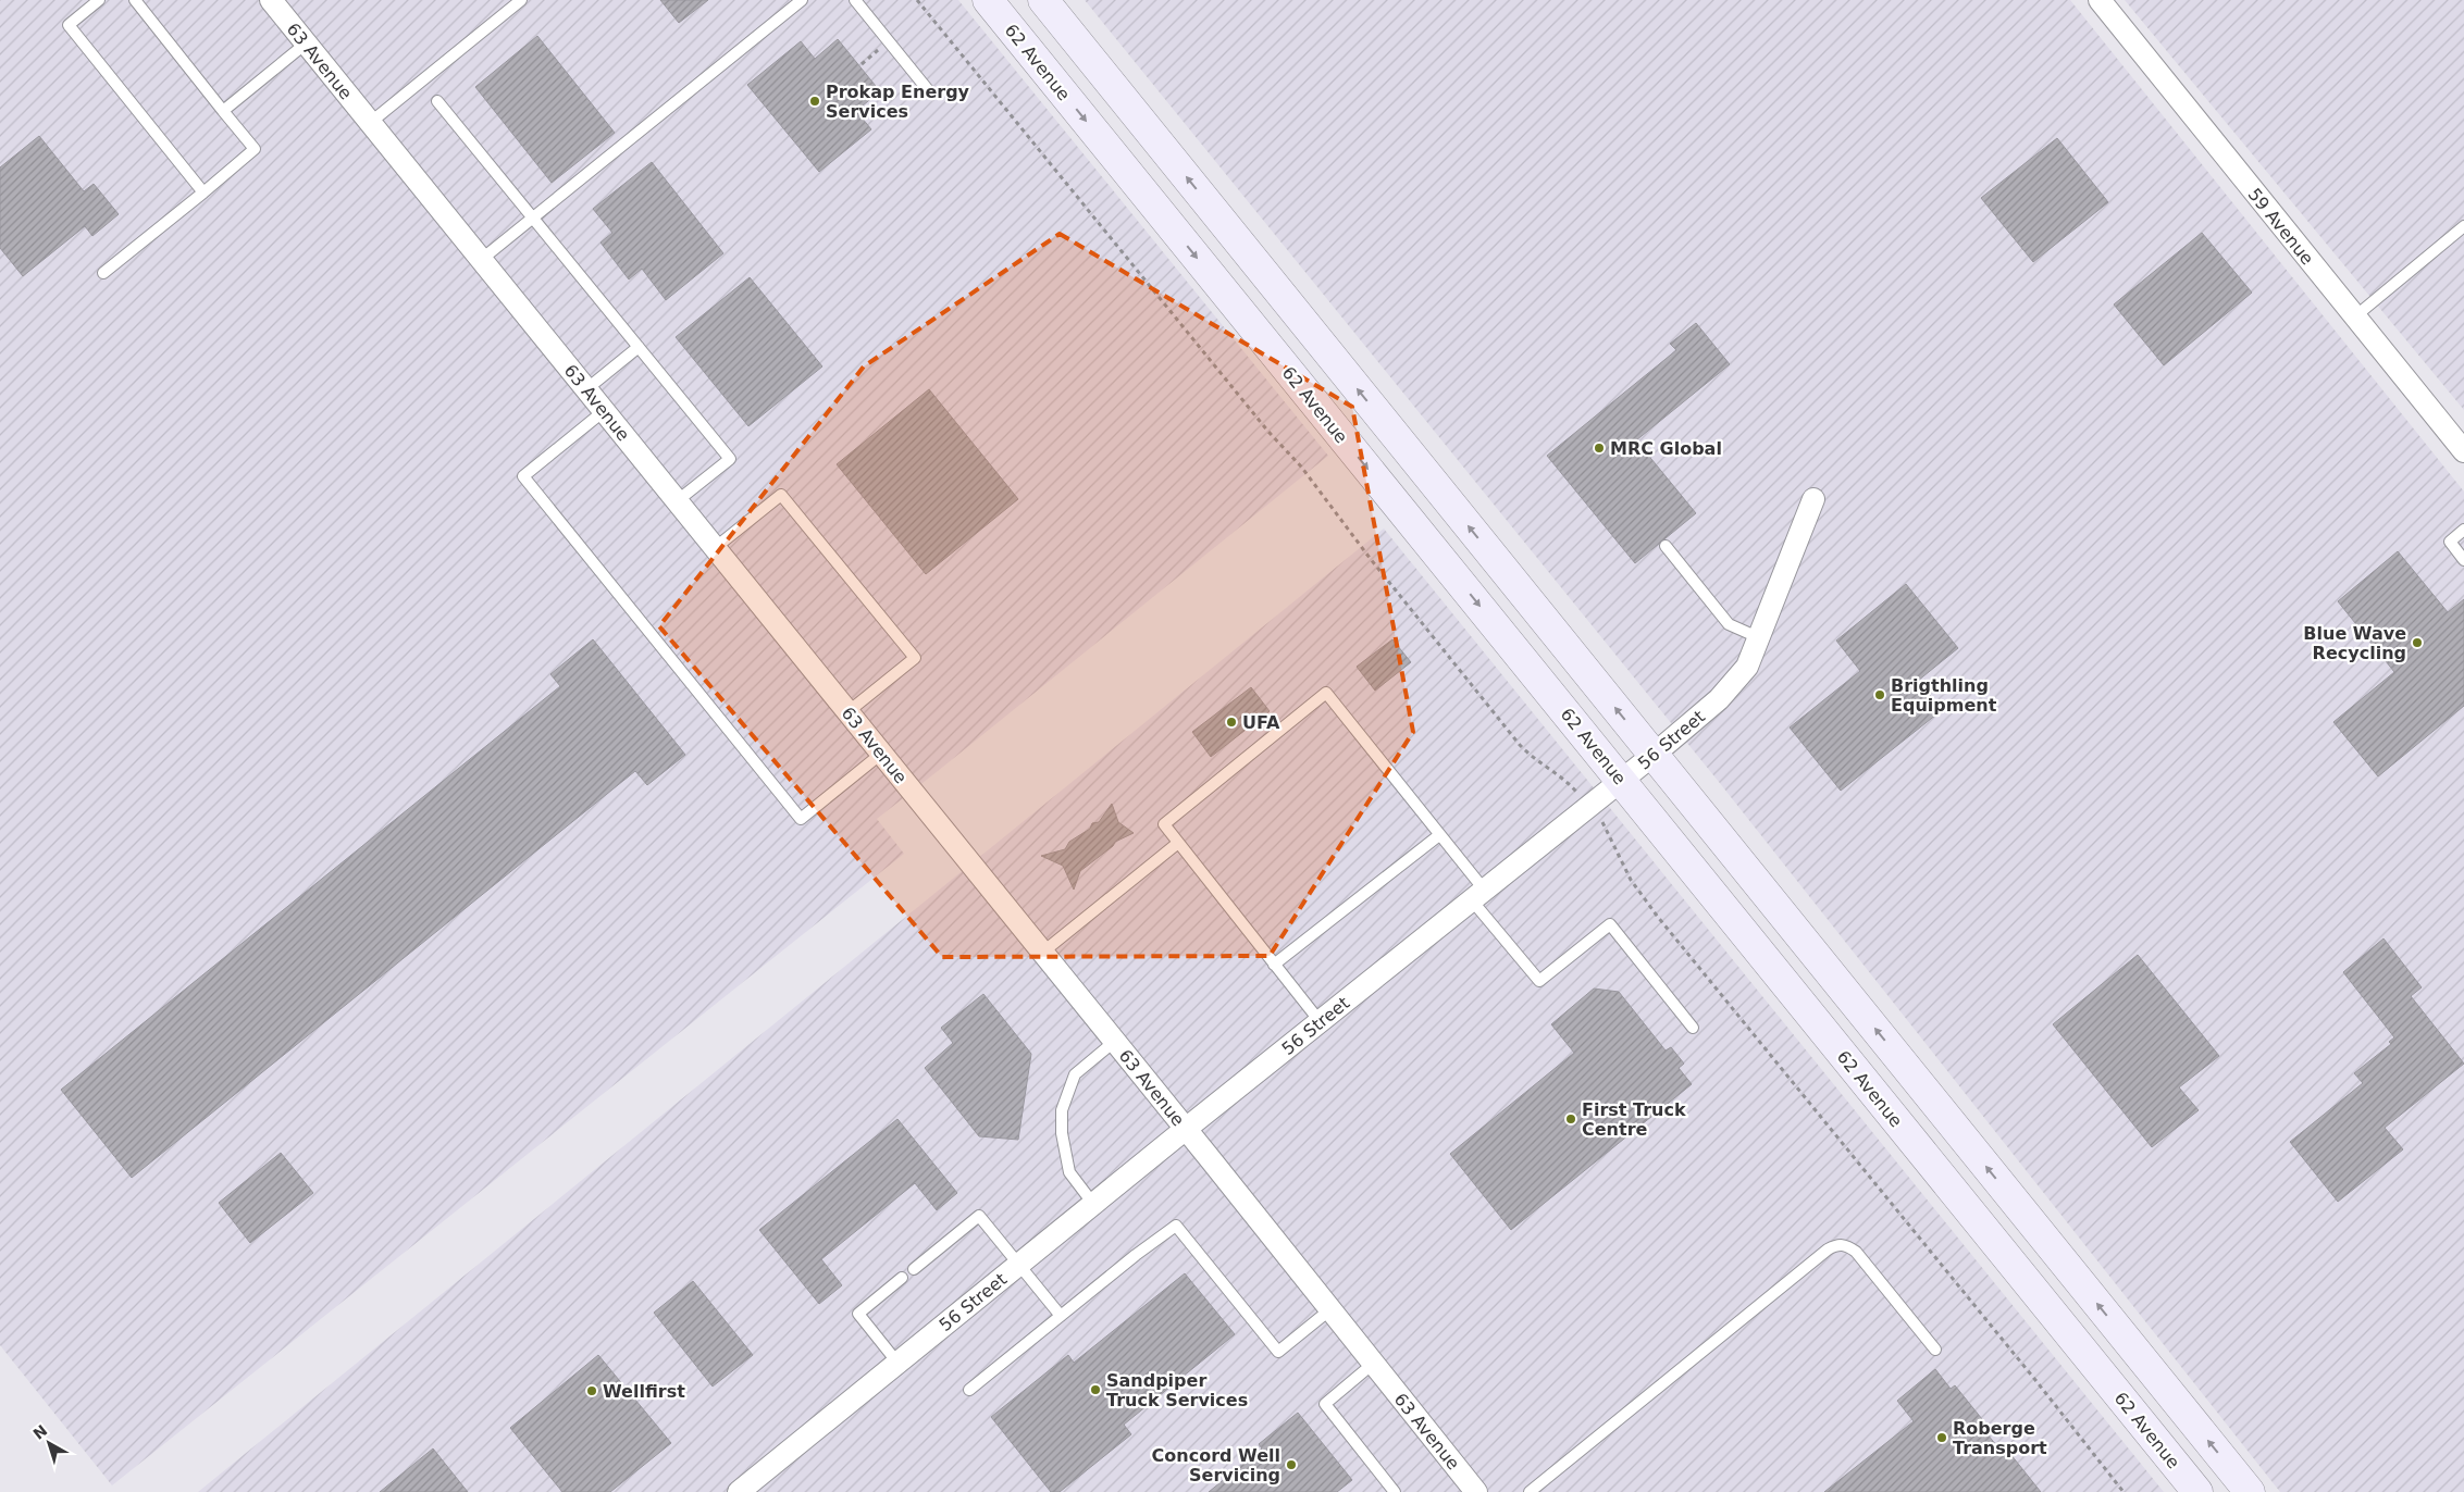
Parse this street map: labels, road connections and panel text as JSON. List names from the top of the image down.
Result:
{
  "streets": {
    "main road": ["62 Avenue"],
    "street": ["63 Avenue", "59 Avenue", "56 Street"]
  },
  "crossings": [
    ["63 Avenue", "56 Street"],
    ["62 Avenue", "56 Street"]
  ],
  "places": [
    "Prokap Energy Services",
    "MRC Global",
    "Blue Wave Recycling",
    "Brigthling Equipment",
    "UFA",
    "First Truck Centre",
    "Sandpiper Truck Services",
    "Wellfirst",
    "Roberge Transport",
    "Concord Well Servicing"
  ],
  "north": "top left"
}
